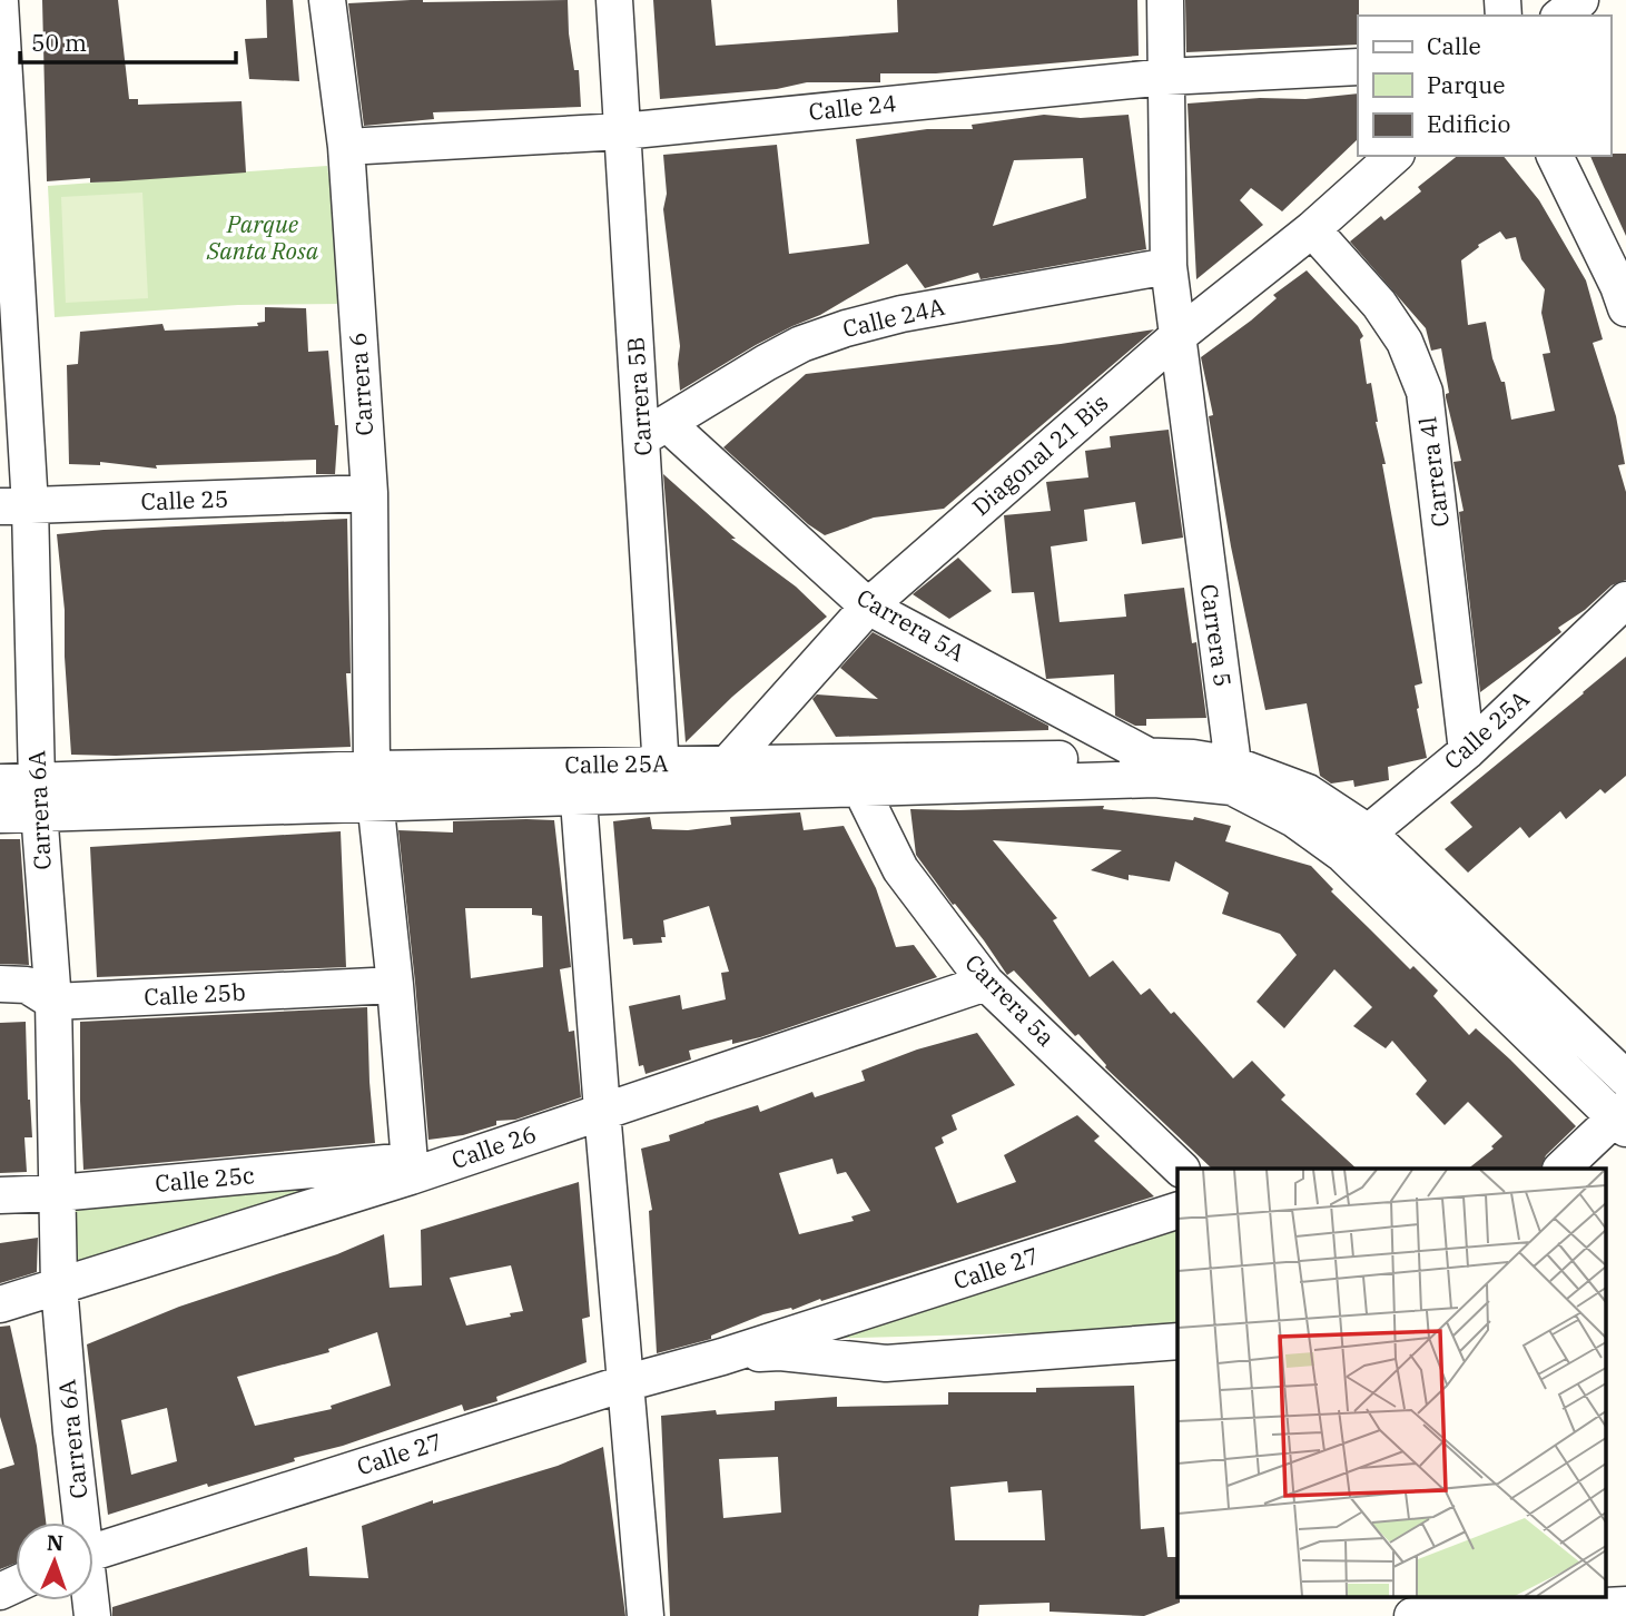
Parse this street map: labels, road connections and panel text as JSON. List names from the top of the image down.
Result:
{
  "streets": {
    "street": [
      "Calle 24",
      "Calle 24A",
      "Carrera 6",
      "Carrera 5B",
      "Diagonal 21 Bis",
      "Carrera 4l",
      "Calle 25",
      "Carrera 5A",
      "Carrera 5",
      "Calle 25A",
      "Carrera 6A",
      "Calle 25b",
      "Carrera 5a",
      "Calle 26",
      "Calle 25c",
      "Calle 27"
    ]
  },
  "crossings": [
    ["Calle 24", "Carrera 6"],
    ["Calle 24", "Carrera 5B"],
    ["Calle 24", "Carrera 5"],
    ["Calle 24A", "Carrera 5B"],
    ["Calle 24A", "Carrera 5A"],
    ["Calle 24A", "Carrera 5"],
    ["Carrera 6", "Calle 25"],
    ["Carrera 6", "Calle 25A"],
    ["Carrera 6", "Calle 25b"],
    ["Carrera 6", "Calle 26"],
    ["Carrera 6", "Calle 25c"],
    ["Carrera 5B", "Carrera 5A"],
    ["Carrera 5B", "Calle 25A"],
    ["Diagonal 21 Bis", "Carrera 4l"],
    ["Diagonal 21 Bis", "Carrera 5A"],
    ["Diagonal 21 Bis", "Carrera 5"],
    ["Diagonal 21 Bis", "Calle 25A"],
    ["Carrera 4l", "Calle 25A"],
    ["Calle 25", "Carrera 6A"],
    ["Carrera 5A", "Calle 25A"],
    ["Carrera 5", "Calle 25A"],
    ["Calle 25A", "Carrera 6A"],
    ["Calle 25A", "Carrera 5a"],
    ["Carrera 6A", "Calle 25b"],
    ["Carrera 6A", "Calle 26"],
    ["Carrera 6A", "Calle 25c"],
    ["Carrera 5a", "Calle 26"],
    ["Calle 26", "Calle 25c"]
  ],
  "parks": ["Parque Santa Rosa"],
  "legend": ["Calle", "Parque", "Edificio"],
  "scale_bar": "50 m",
  "north": "top"
}
